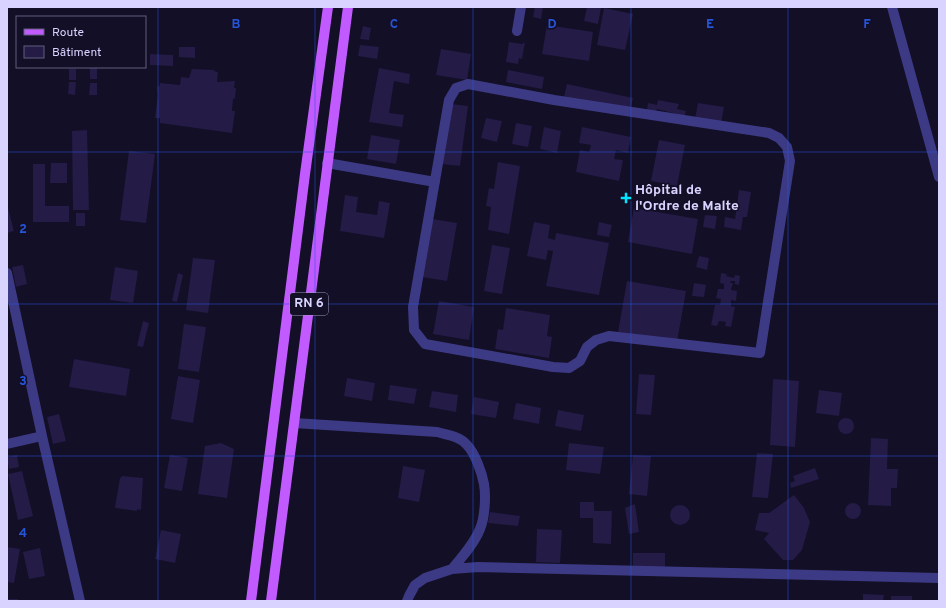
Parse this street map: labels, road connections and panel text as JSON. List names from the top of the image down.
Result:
{
  "streets": {
    "main road": ["RN 6"]
  },
  "places": {
    "health": ["Hôpital de l'Ordre de Malte"]
  },
  "legend": ["Route", "Bâtiment"],
  "grid": {
    "columns": [
      "B",
      "C",
      "D",
      "E",
      "F"
    ],
    "rows": ["2", "3", "4"]
  }
}
